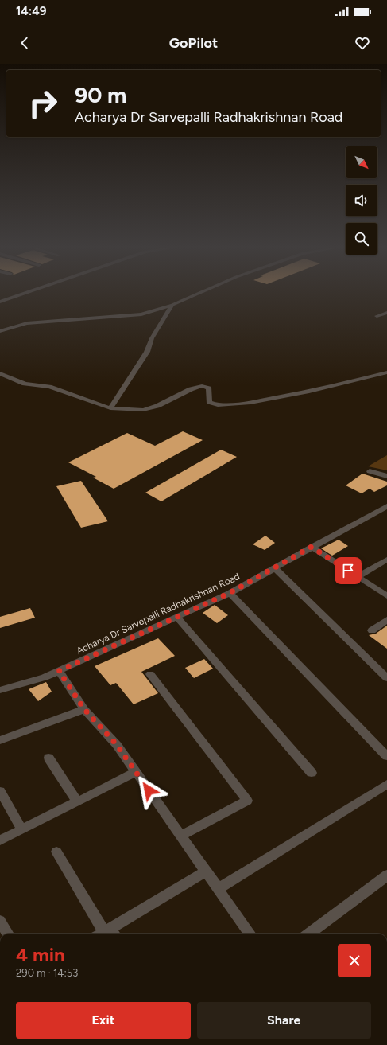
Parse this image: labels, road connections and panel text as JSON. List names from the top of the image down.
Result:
{
  "streets": {
    "street": ["Acharya Dr Sarvepalli Radhakrishnan Road"]
  },
  "north": "bottom right",
  "page": {
    "status": "14:49",
    "header": "GoPilot",
    "turn": ["90 m", "Acharya Dr Sarvepalli Radhakrishnan Road"],
    "heading": ["4 min", "290 m · 14:53"],
    "buttons": ["Exit", "Share"]
  }
}
